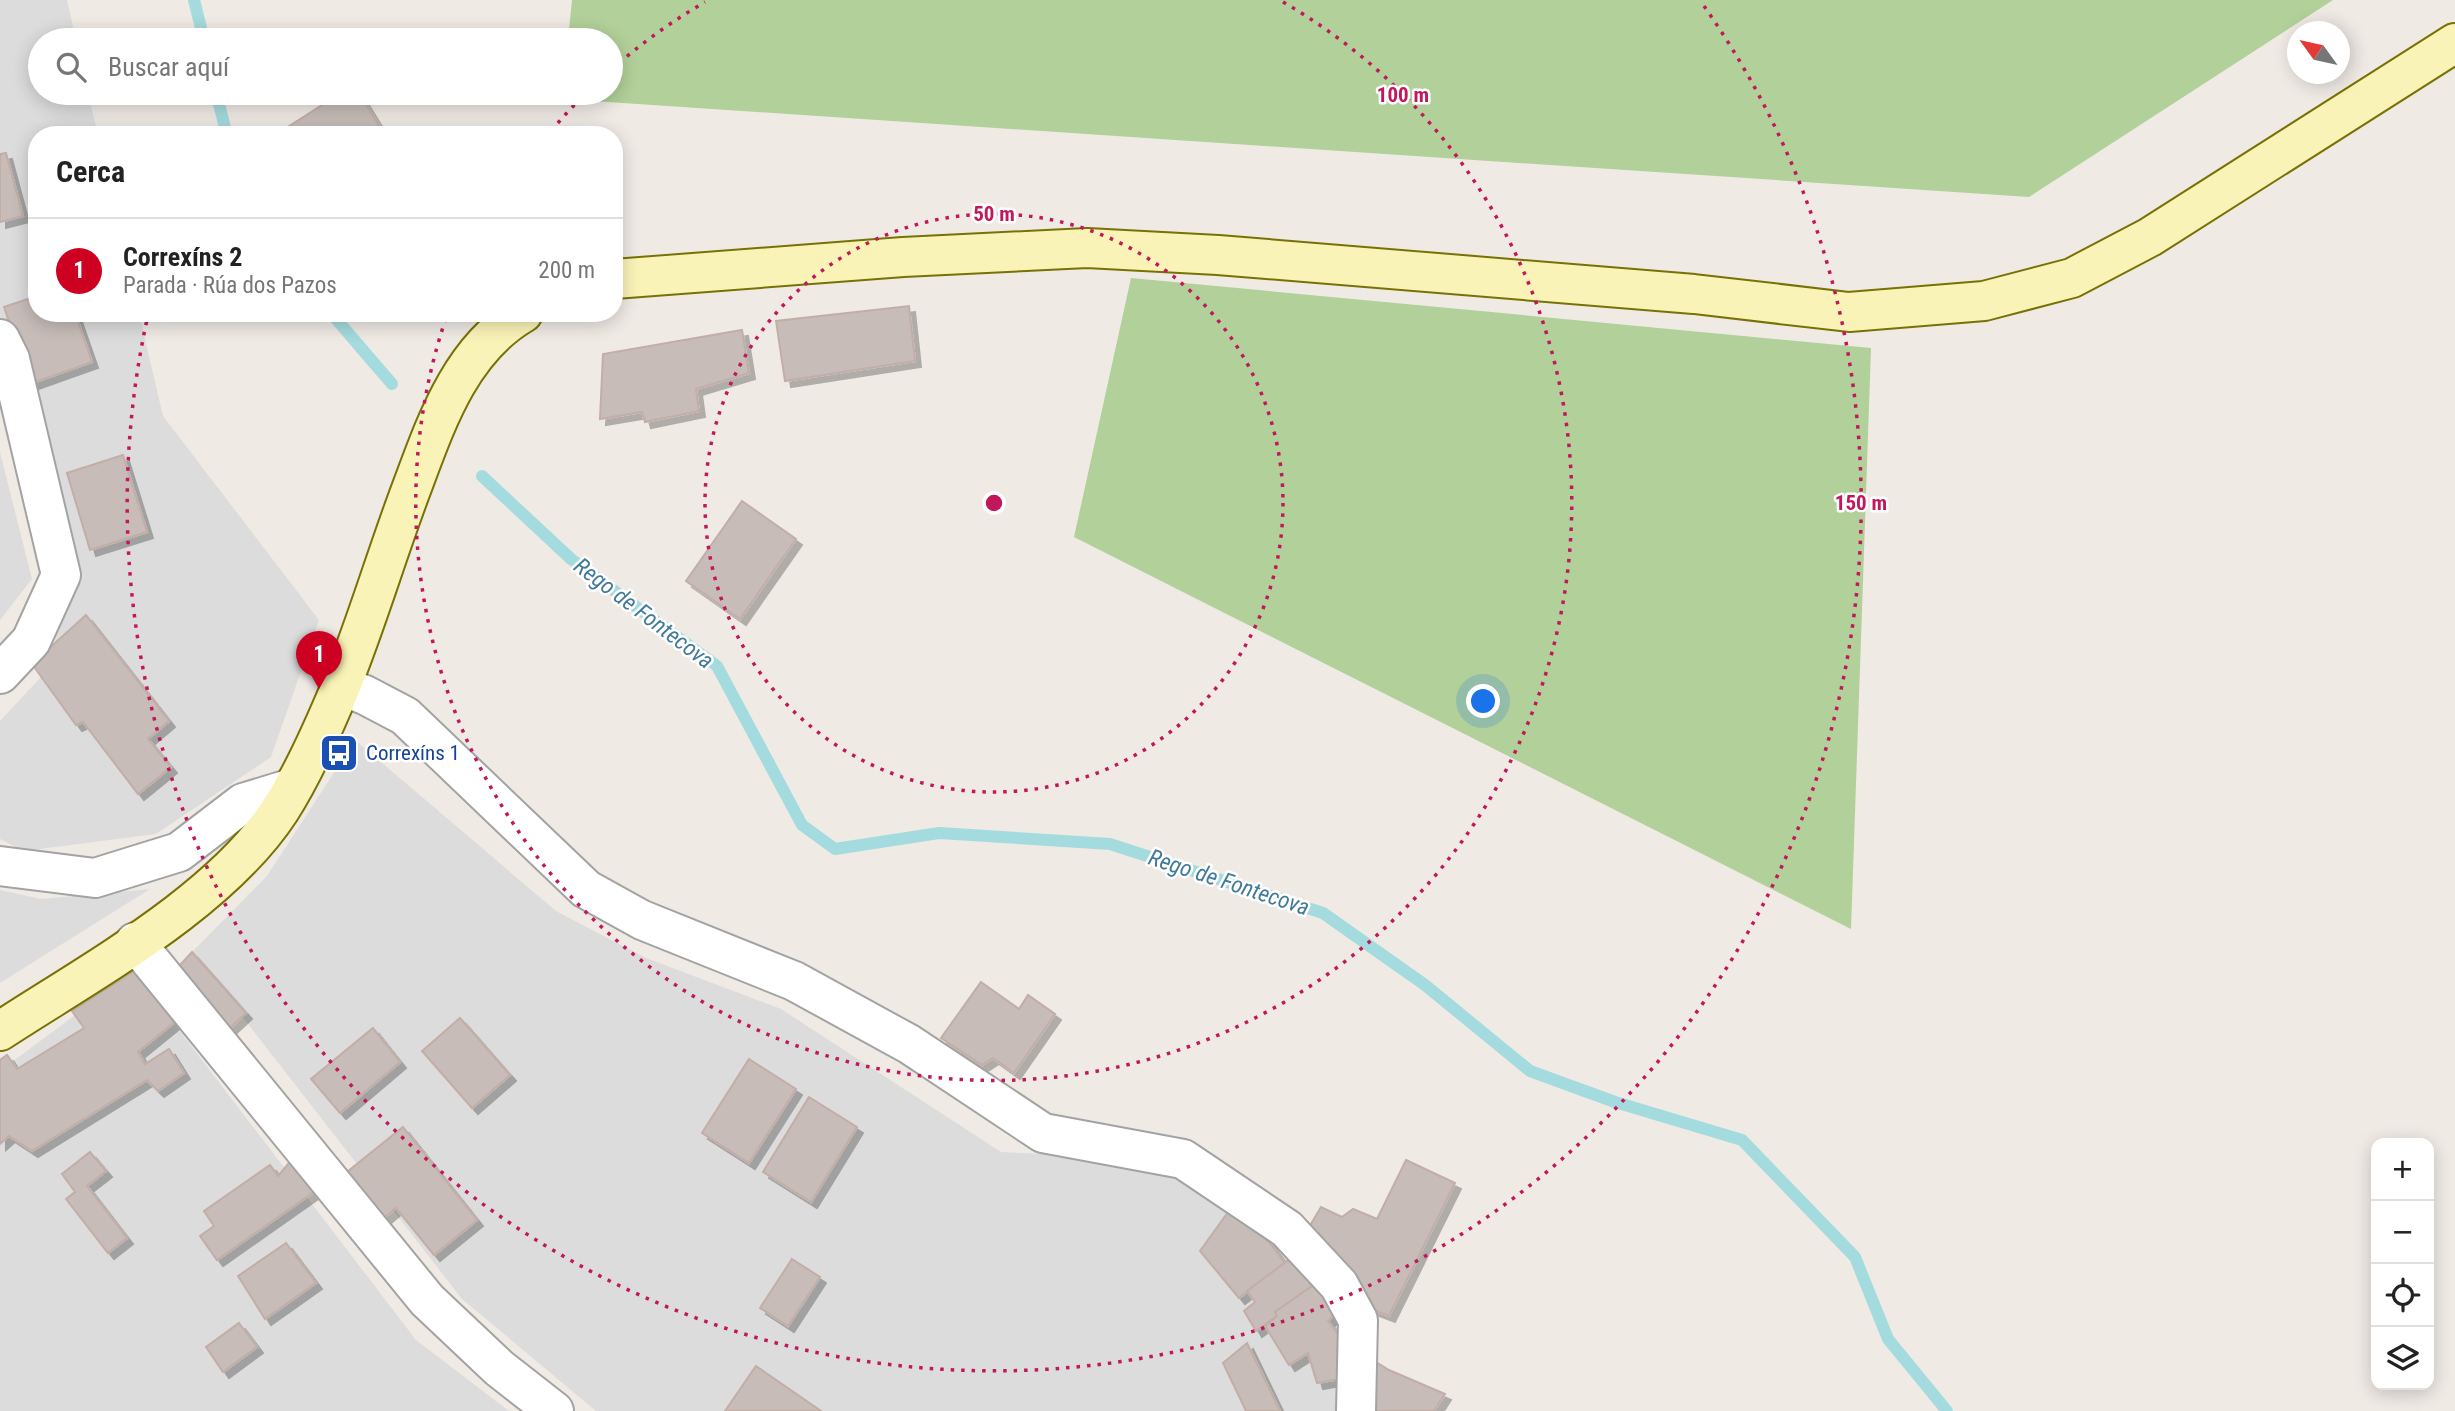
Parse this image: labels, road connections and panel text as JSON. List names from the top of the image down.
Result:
{
  "water": ["Rego de Fontecova"],
  "places": {
    "bus stop": ["Correxíns 1"]
  },
  "north": "top left",
  "page": {
    "search": "Buscar aquí",
    "heading": "Cerca",
    "list": [
      {
        "mark": "1",
        "name": "Correxíns 2",
        "note": "Parada · Rúa dos Pazos",
        "value": "200 m"
      }
    ],
    "pins": "1",
    "map_buttons": ["+", "−"]
  },
  "rings": ["100 m", "50 m", "150 m"]
}
